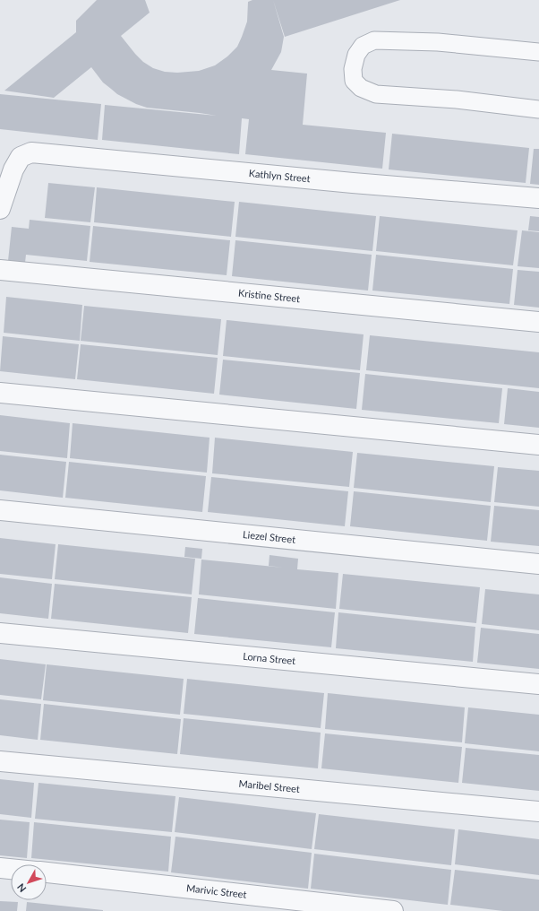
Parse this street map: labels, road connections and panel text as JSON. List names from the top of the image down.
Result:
{
  "streets": {
    "street": [
      "Kathlyn Street",
      "Kristine Street",
      "Liezel Street",
      "Lorna Street",
      "Maribel Street",
      "Marivic Street"
    ]
  },
  "north": "bottom left"
}
